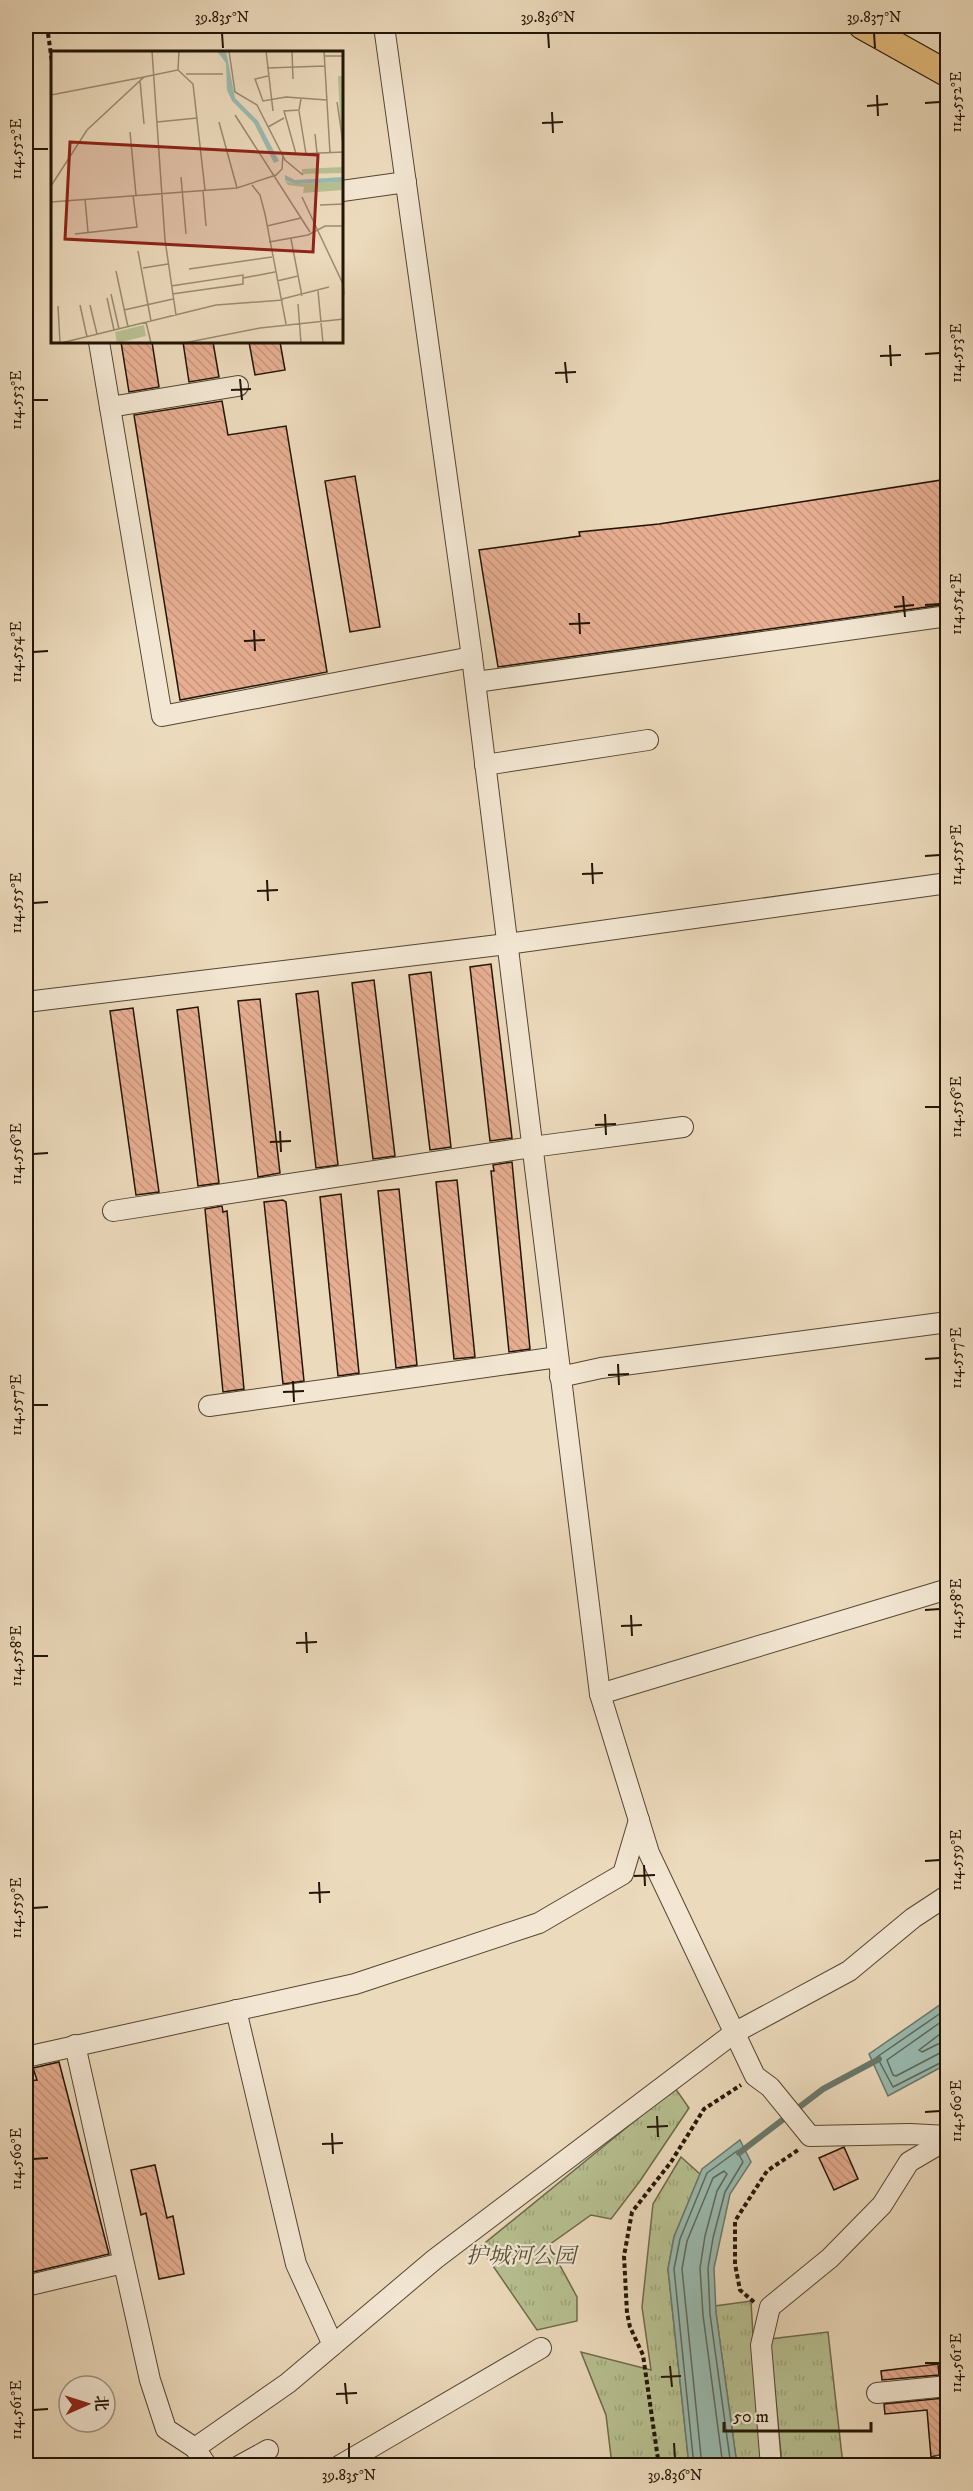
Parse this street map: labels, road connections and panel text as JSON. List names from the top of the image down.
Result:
{
  "parks": ["护城河公园"],
  "scale_bar": "50 m",
  "north": "right",
  "coordinates": [
    "39.835°N",
    "39.836°N",
    "39.837°N",
    "114.552°E",
    "114.553°E",
    "114.554°E",
    "114.555°E",
    "114.556°E",
    "114.557°E",
    "114.558°E",
    "114.559°E",
    "114.560°E",
    "114.561°E"
  ]
}
